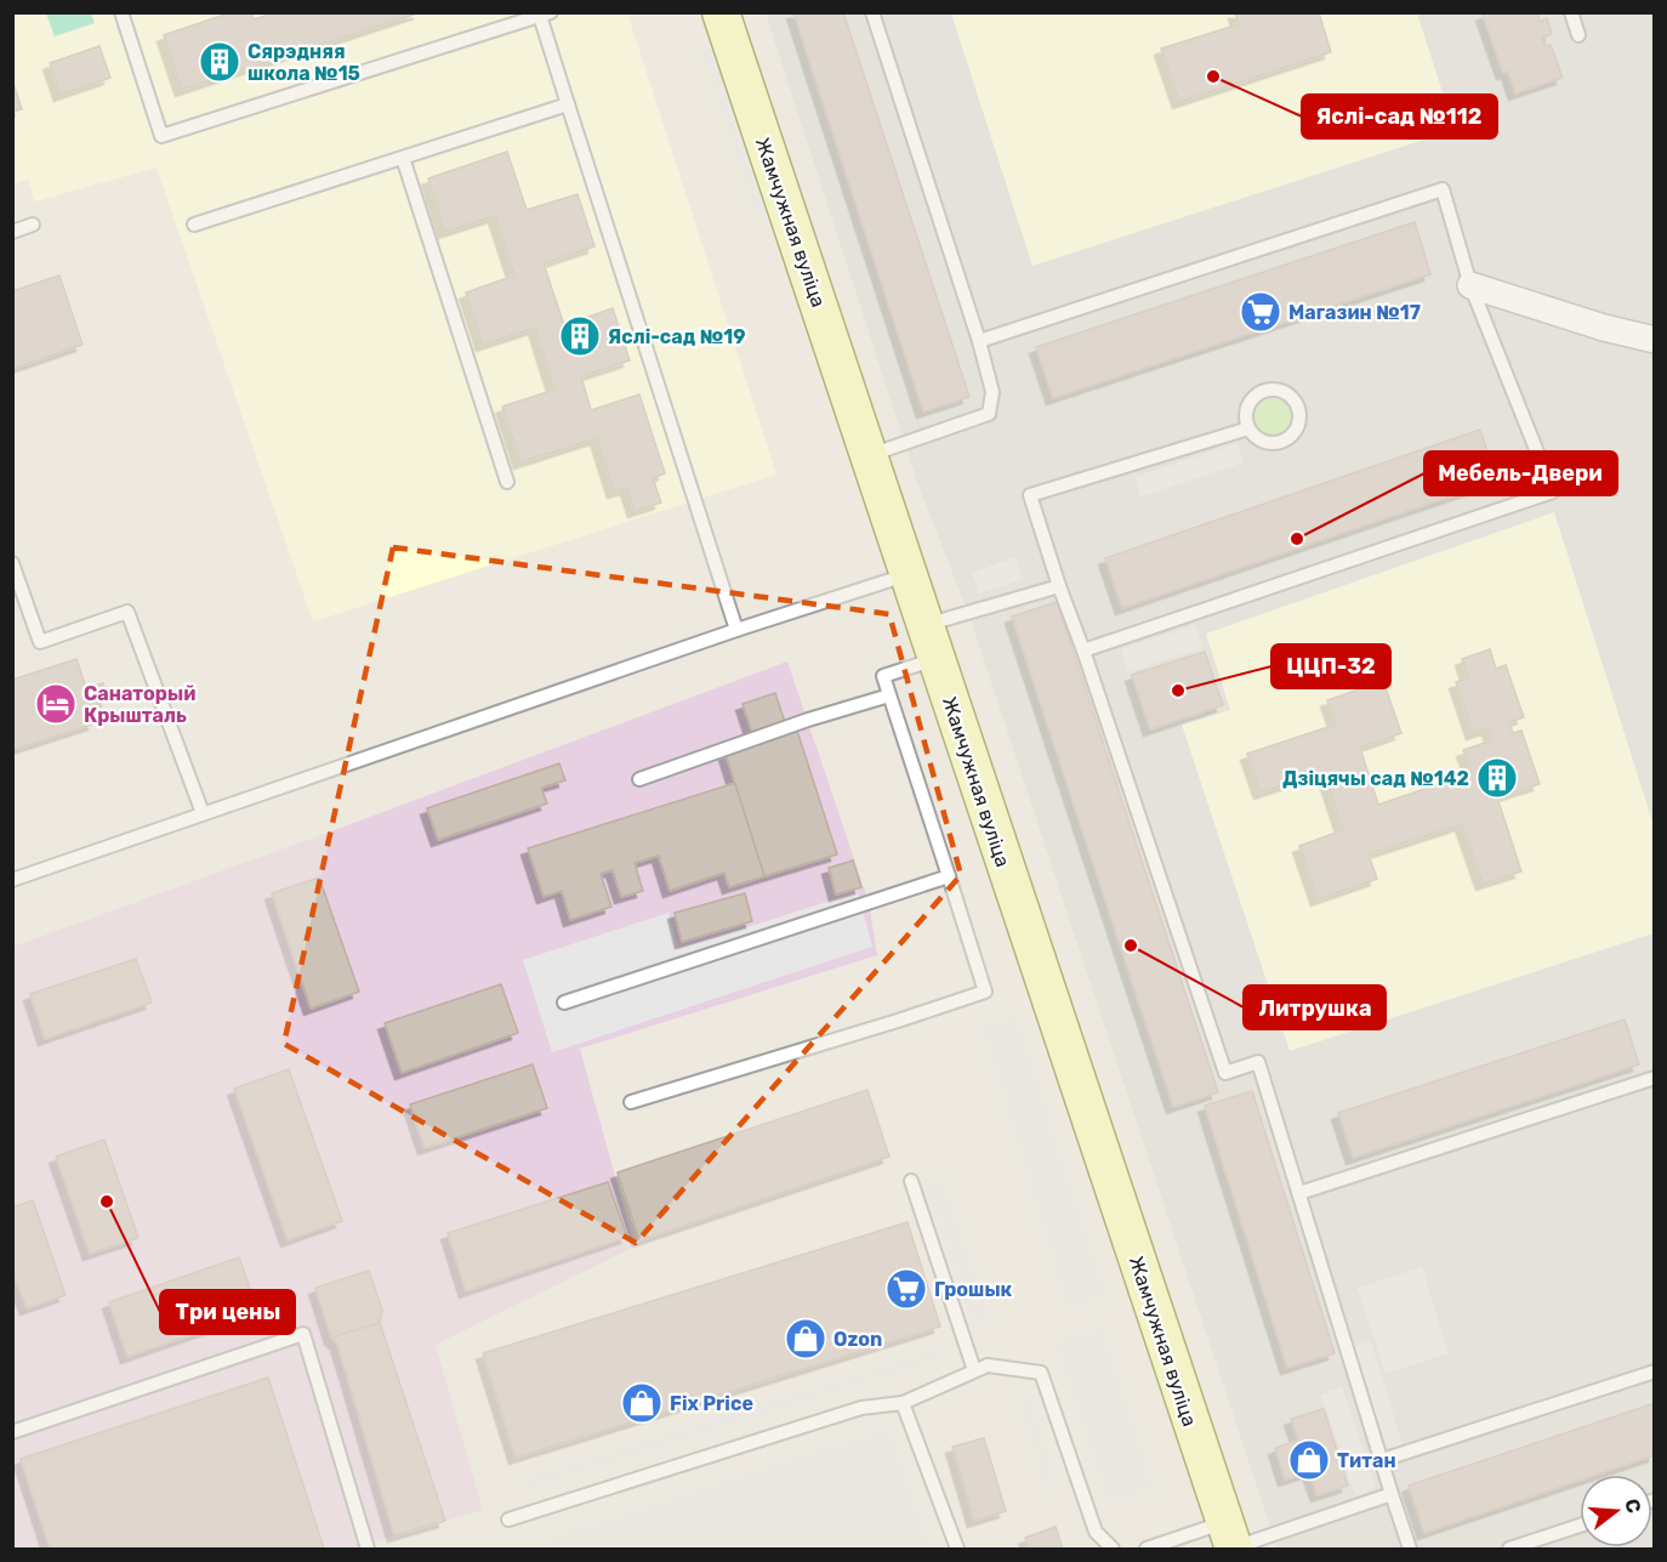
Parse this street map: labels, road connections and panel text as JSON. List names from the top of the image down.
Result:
{
  "streets": {
    "main road": ["Жамчужная вуліца"]
  },
  "places": {
    "building": ["Сярэдняя школа №15", "Яслі-сад №19", "Дзіцячы сад №142"],
    "other": [
      "Яслі-сад №112",
      "Мебель-Двери",
      "ЦЦП-32",
      "Литрушка",
      "Три цены"
    ],
    "supermarket": ["Магазин №17", "Грошык"],
    "hotel": ["Санаторый Крышталь"],
    "shop": ["Ozon", "Fix Price", "Титан"]
  },
  "north": "right"
}
